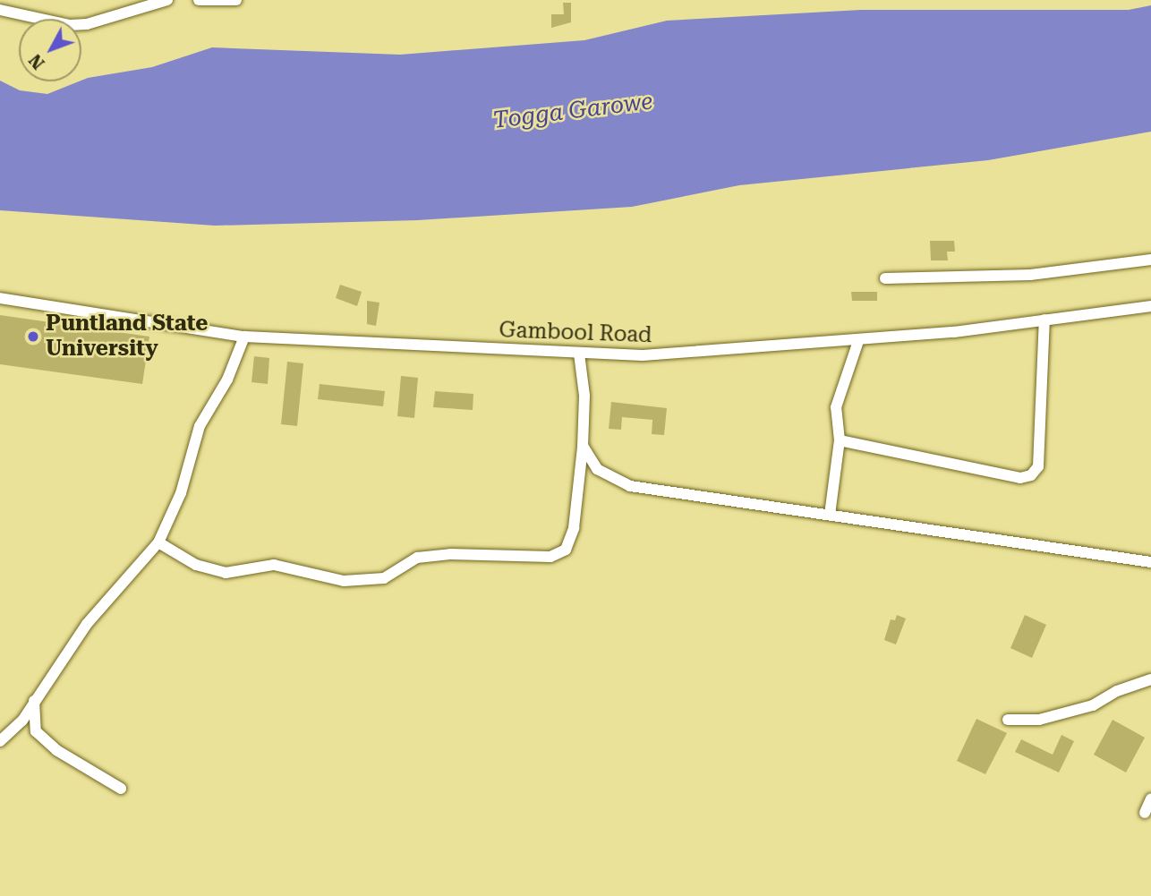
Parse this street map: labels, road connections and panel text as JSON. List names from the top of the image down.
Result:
{
  "streets": {
    "street": ["Gambool Road"]
  },
  "water": ["Togga Garowe"],
  "places": ["Puntland State University"],
  "north": "bottom left"
}
